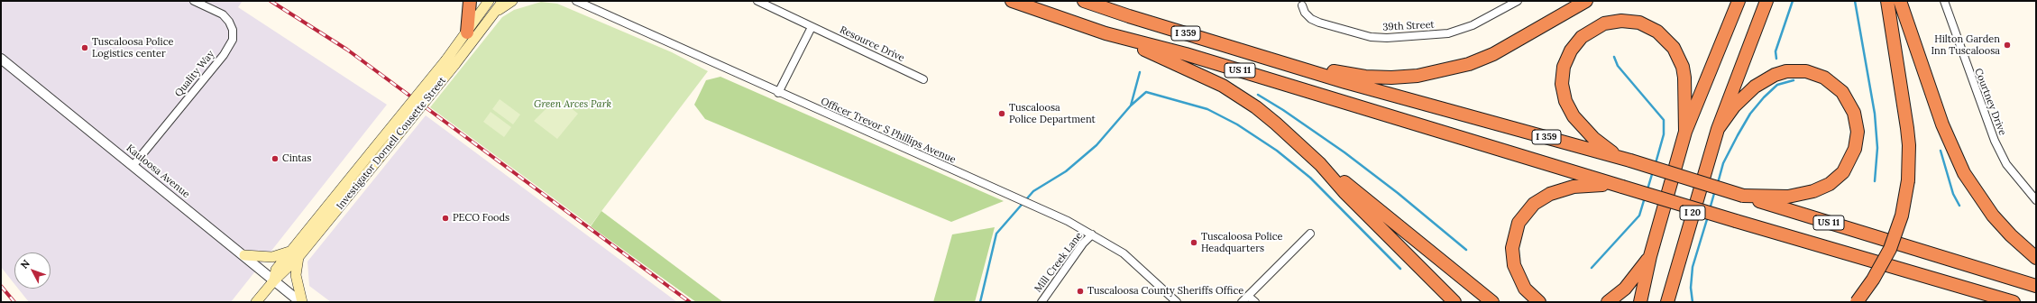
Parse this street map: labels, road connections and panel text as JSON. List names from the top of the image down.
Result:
{
  "streets": {
    "highway": ["I 359", "US 11", "I 20"],
    "main road": ["Investigator Dornell Cousette Street"],
    "street": [
      "39th Street",
      "Resource Drive",
      "Quality Way",
      "Courtney Drive",
      "Officer Trevor S Phillips Avenue",
      "Kauloosa Avenue",
      "Mill Creek Lane"
    ]
  },
  "crossings": [
    ["I 359", "US 11"],
    ["Quality Way", "Kauloosa Avenue"],
    ["Officer Trevor S Phillips Avenue", "Mill Creek Lane"],
    ["Investigator Dornell Cousette Street", "Kauloosa Avenue"]
  ],
  "parks": ["Green Arces Park"],
  "places": [
    "Hilton Garden Inn Tuscaloosa",
    "Tuscaloosa Police Logistics center",
    "Tuscaloosa Police Department",
    "Cintas",
    "PECO Foods",
    "Tuscaloosa Police Headquarters",
    "Tuscaloosa County Sheriffs Office"
  ],
  "north": "top left"
}
